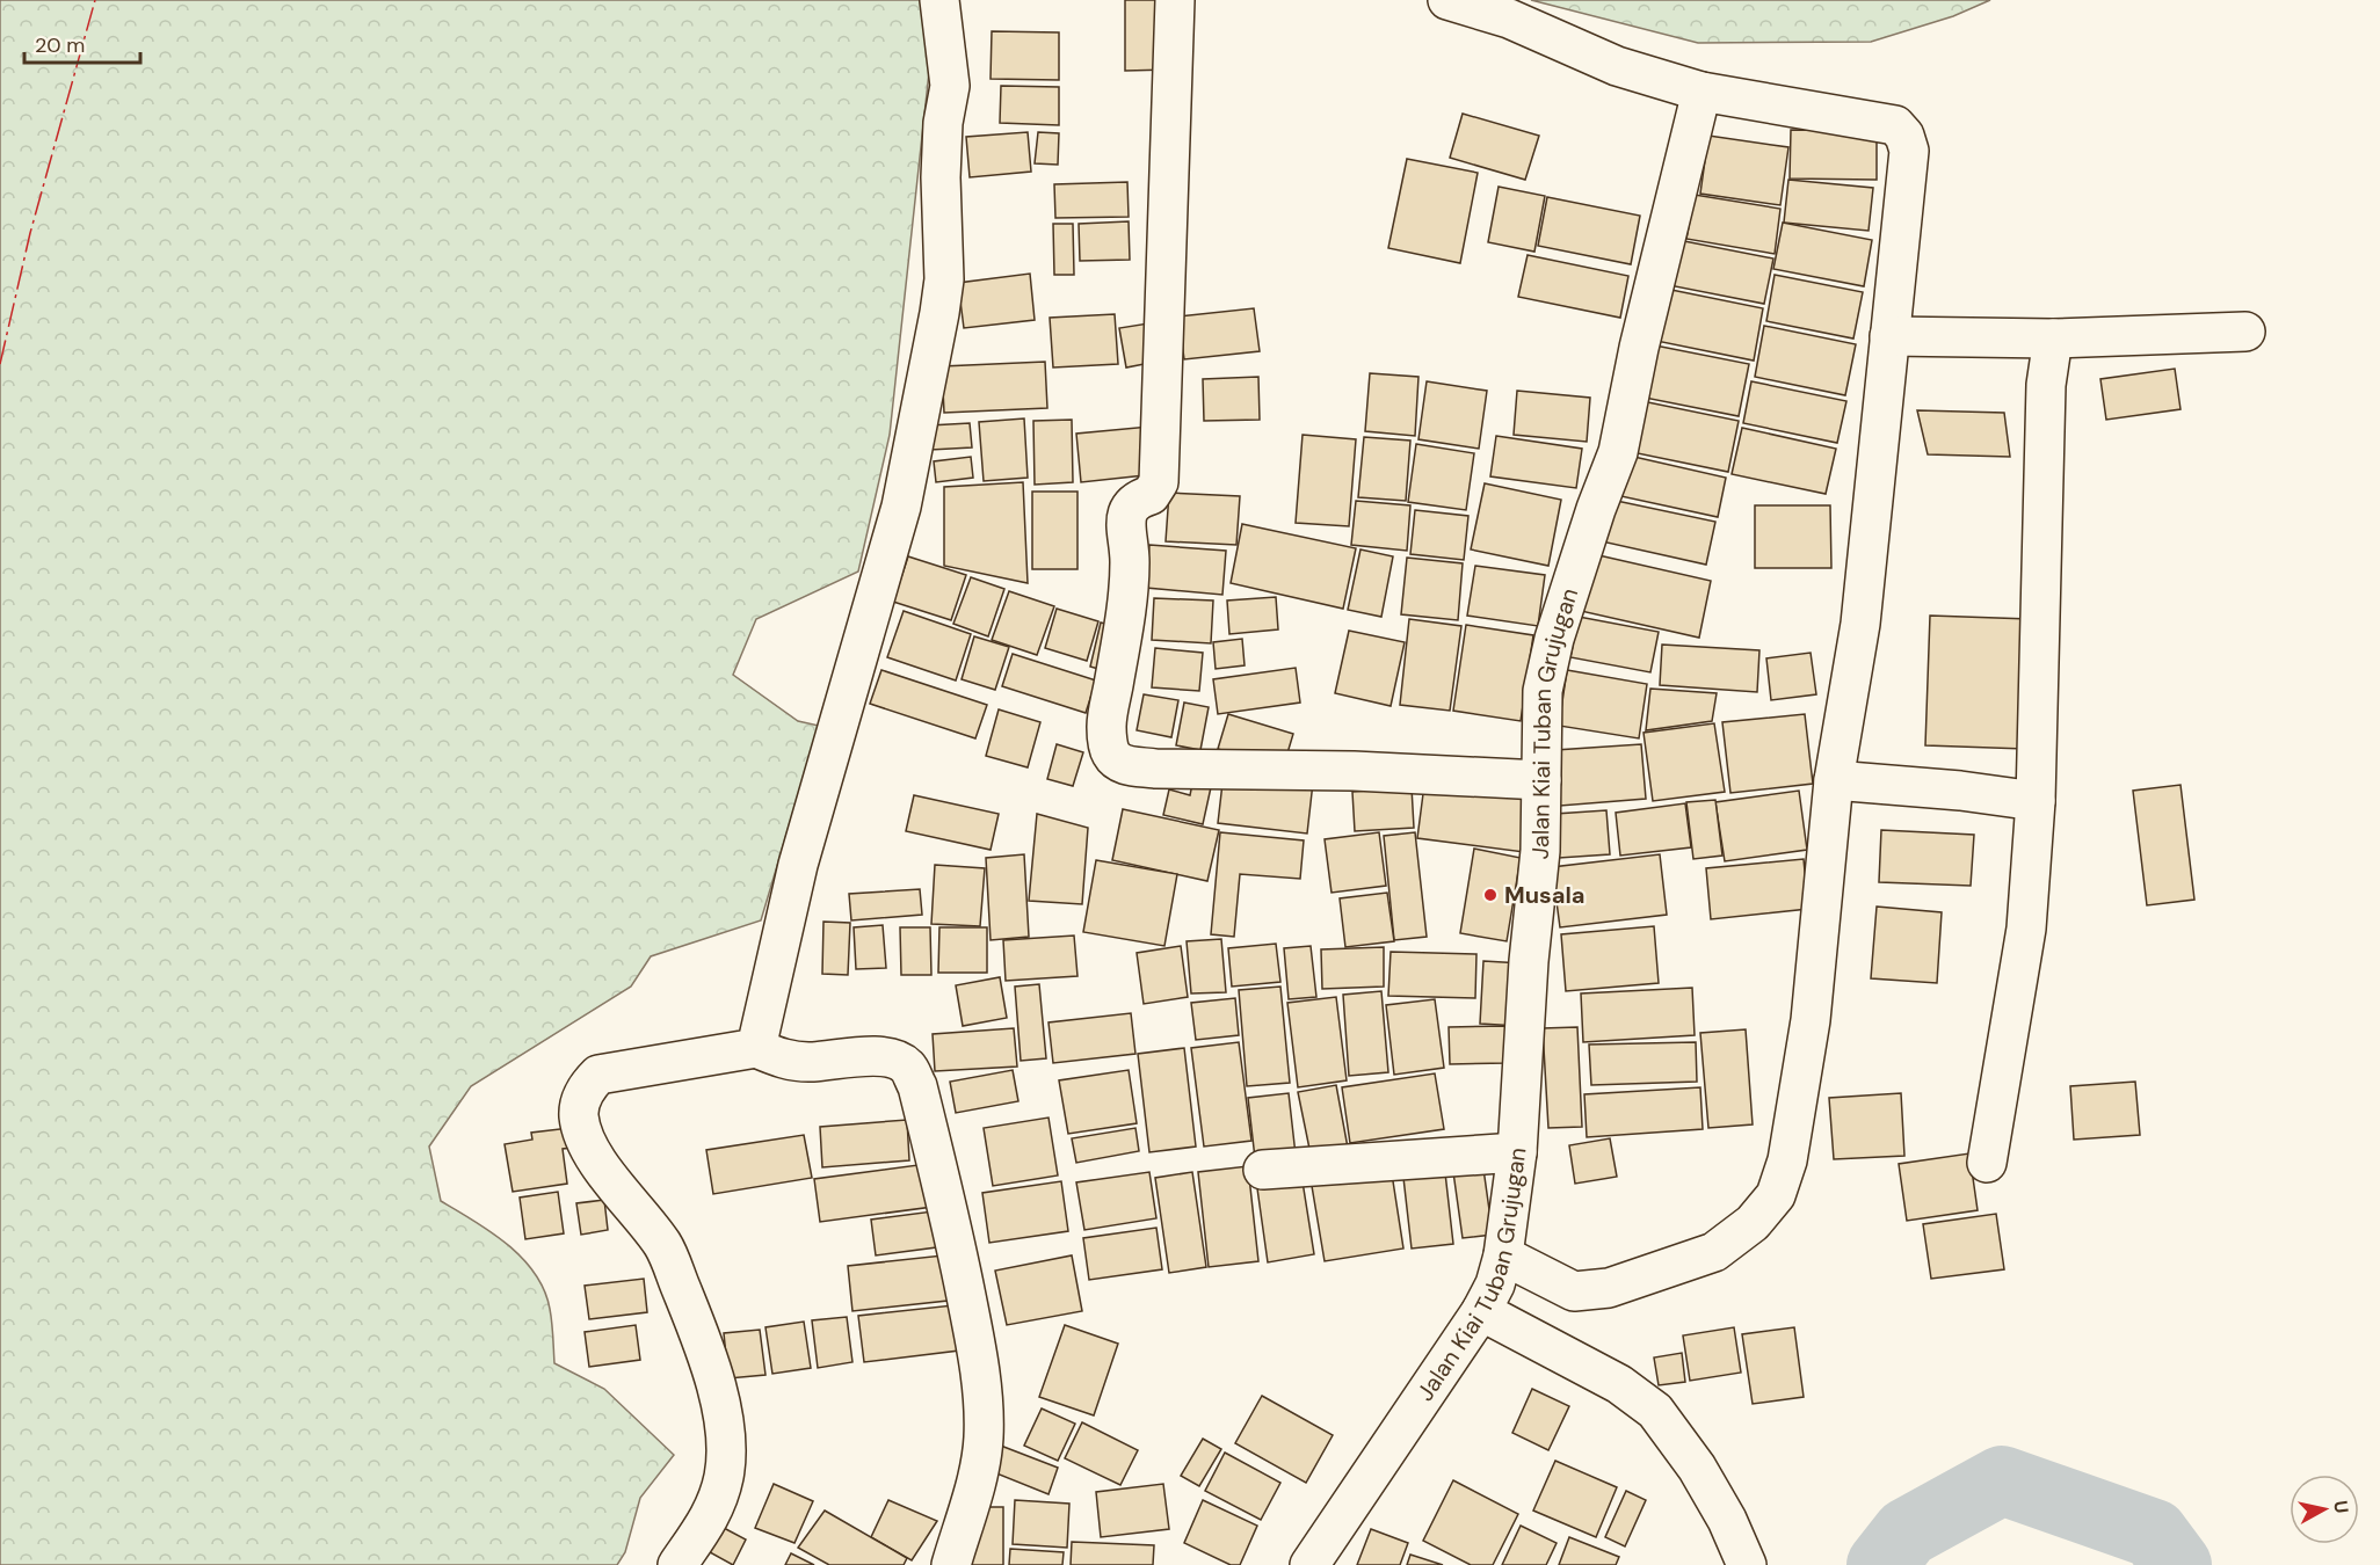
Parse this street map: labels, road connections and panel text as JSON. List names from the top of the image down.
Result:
{
  "streets": {
    "street": ["Jalan Kiai Tuban Grujugan"]
  },
  "places": ["Musala"],
  "scale_bar": "20 m",
  "north": "right"
}
